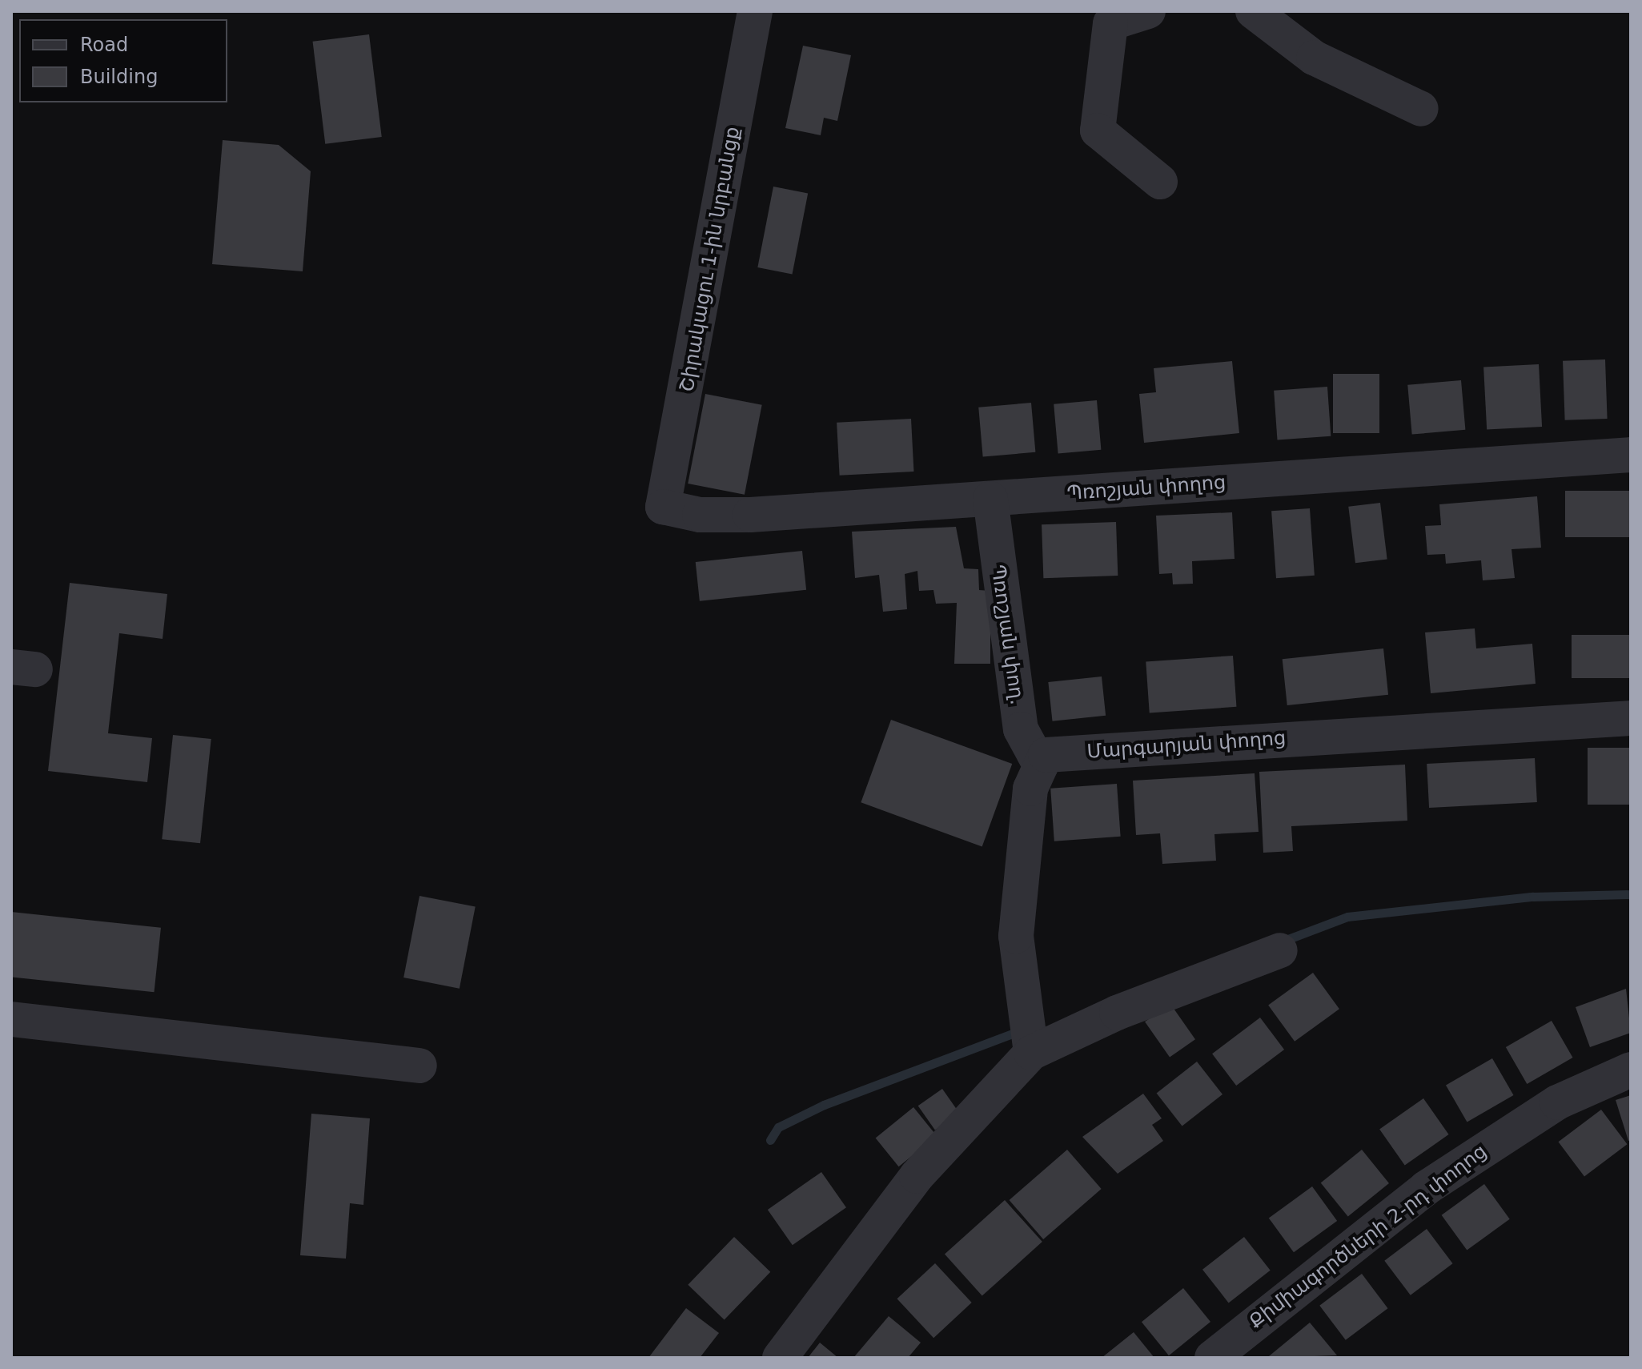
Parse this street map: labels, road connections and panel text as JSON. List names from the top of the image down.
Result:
{
  "streets": {
    "street": [
      "Շիրակացու 1-ին նրբանցք",
      "Պռոշյան փողոց",
      "Պռոշյան փող.",
      "Մարգարյան փողոց",
      "Քիմիագործների 2-րդ փողոց"
    ]
  },
  "crossings": [
    ["Շիրակացու 1-ին նրբանցք", "Պռոշյան փողոց"],
    ["Պռոշյան փողոց", "Պռոշյան փող."],
    ["Պռոշյան փող.", "Մարգարյան փողոց"]
  ],
  "legend": ["Road", "Building"]
}
